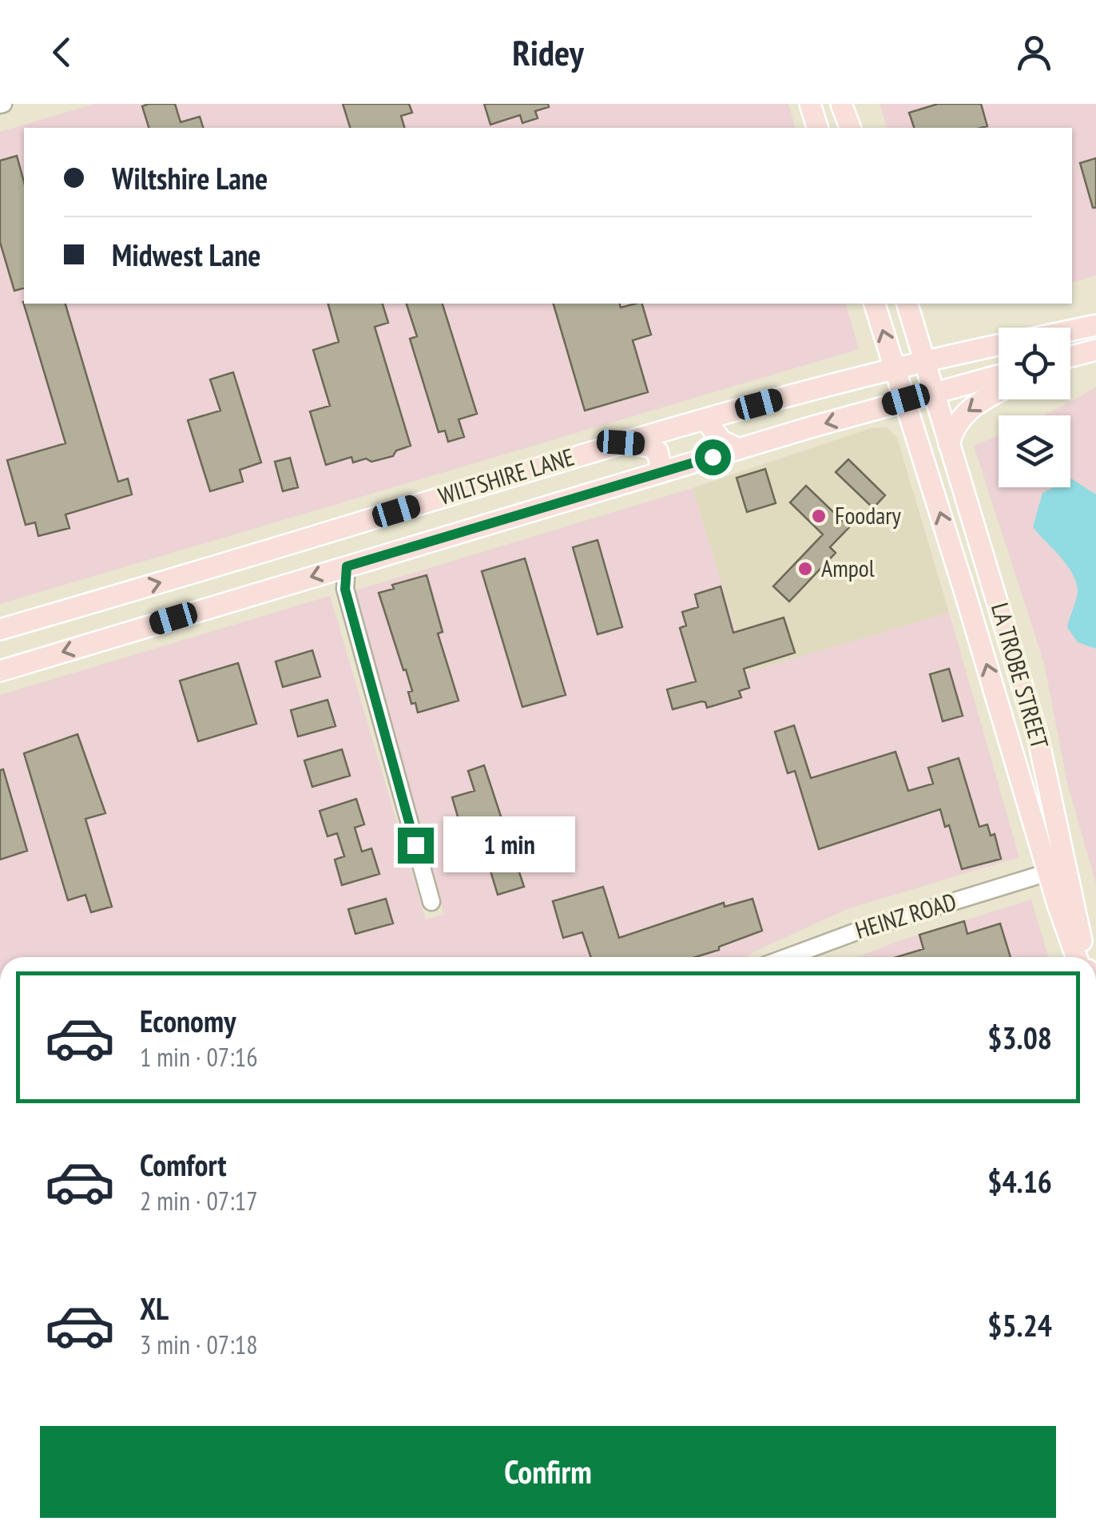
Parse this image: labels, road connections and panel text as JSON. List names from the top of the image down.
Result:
{
  "streets": {
    "main road": ["WILTSHIRE LANE", "LA TROBE STREET"],
    "street": ["HEINZ ROAD"]
  },
  "crossings": [
    ["WILTSHIRE LANE", "LA TROBE STREET"],
    ["LA TROBE STREET", "HEINZ ROAD"]
  ],
  "places": ["Foodary", "Ampol"],
  "page": {
    "header": "Ridey",
    "banner": ["Wiltshire Lane", "Midwest Lane"],
    "bubble": "1 min",
    "list": [
      {
        "name": "Economy",
        "note": "1 min · 07:16",
        "value": "$3.08"
      },
      {
        "name": "Comfort",
        "note": "2 min · 07:17",
        "value": "$4.16"
      },
      {
        "name": "XL",
        "note": "3 min · 07:18",
        "value": "$5.24"
      }
    ],
    "buttons": "Confirm"
  }
}
